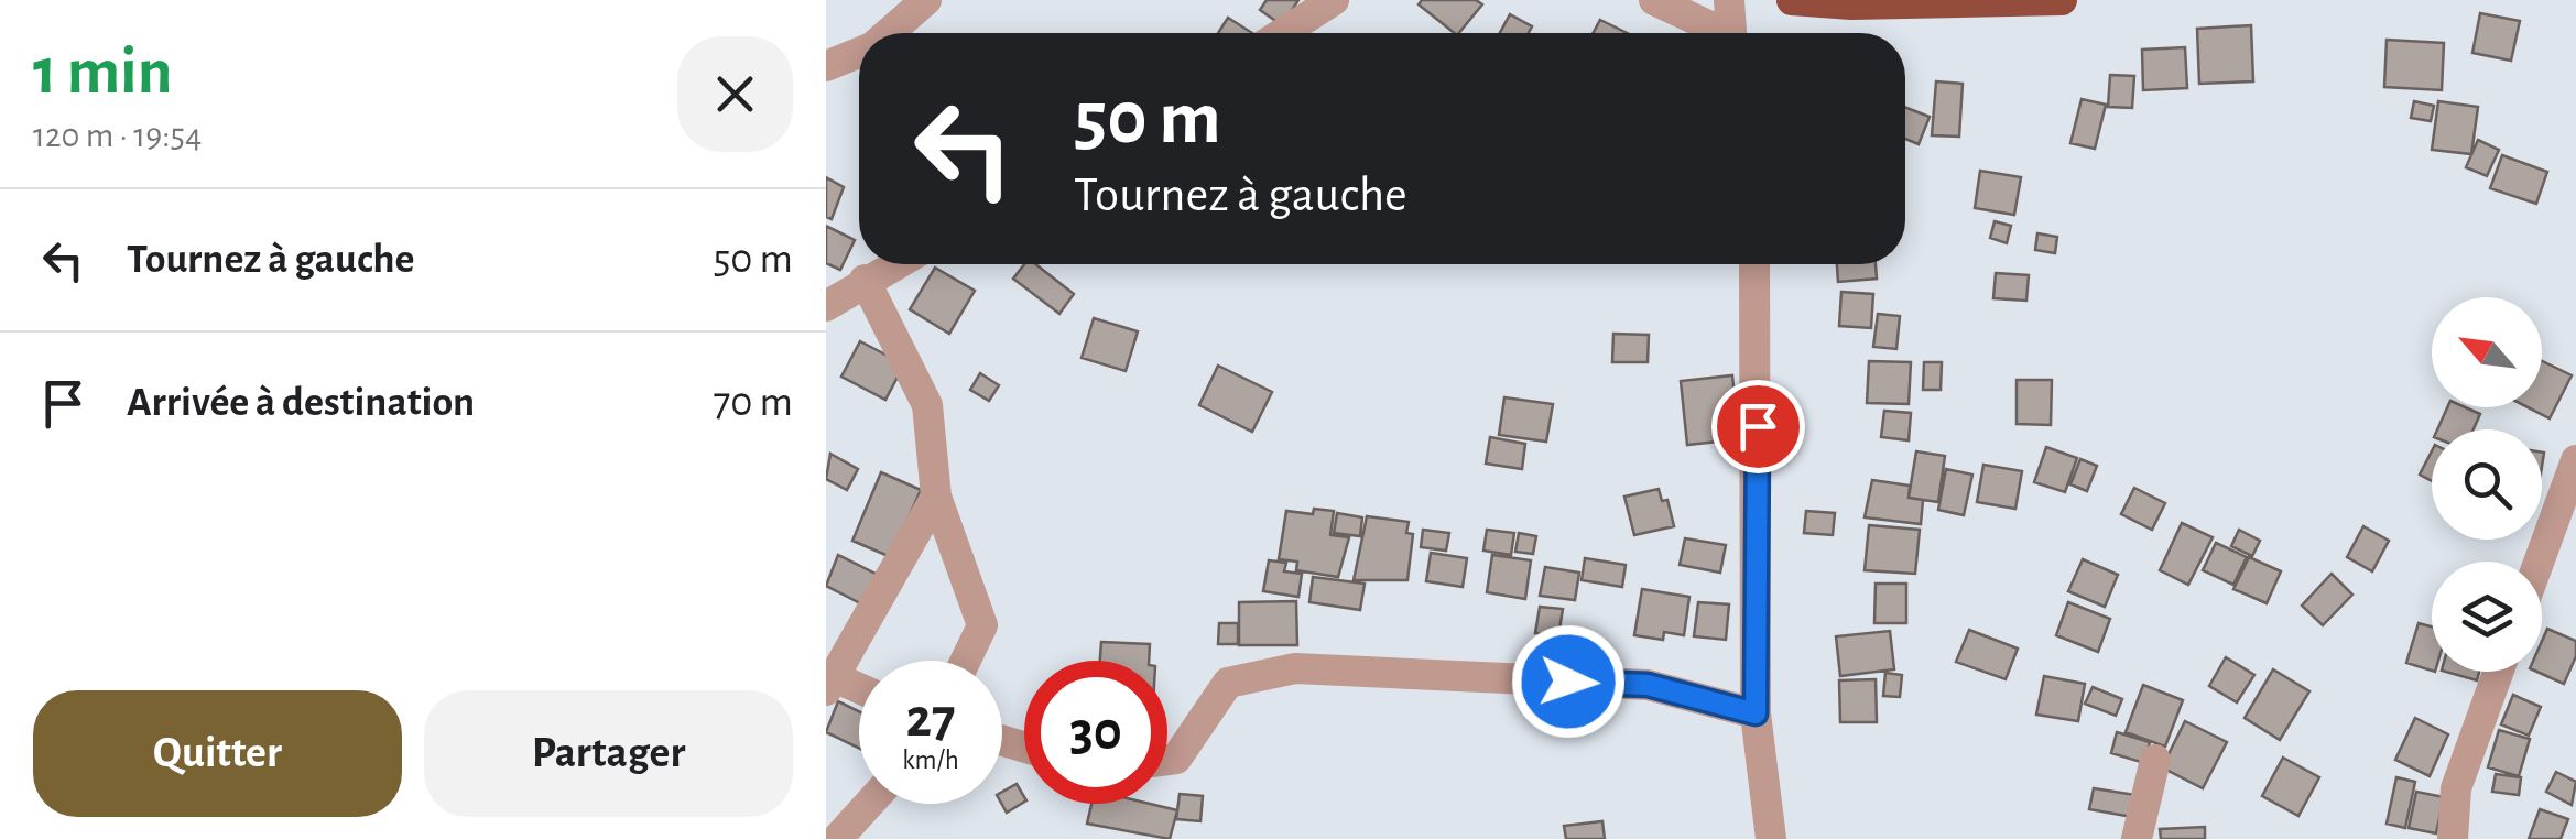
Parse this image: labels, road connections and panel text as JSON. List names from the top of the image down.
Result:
{
  "north": "top left",
  "page": {
    "heading": ["1 min", "120 m · 19:54"],
    "turn": ["50 m", "Tournez à gauche"],
    "list": [
      {
        "name": "Tournez à gauche",
        "value": "50 m"
      },
      {
        "name": "Arrivée à destination",
        "value": "70 m"
      }
    ],
    "speed": "27 km/h",
    "limit": "30",
    "buttons": ["Quitter", "Partager"]
  }
}
